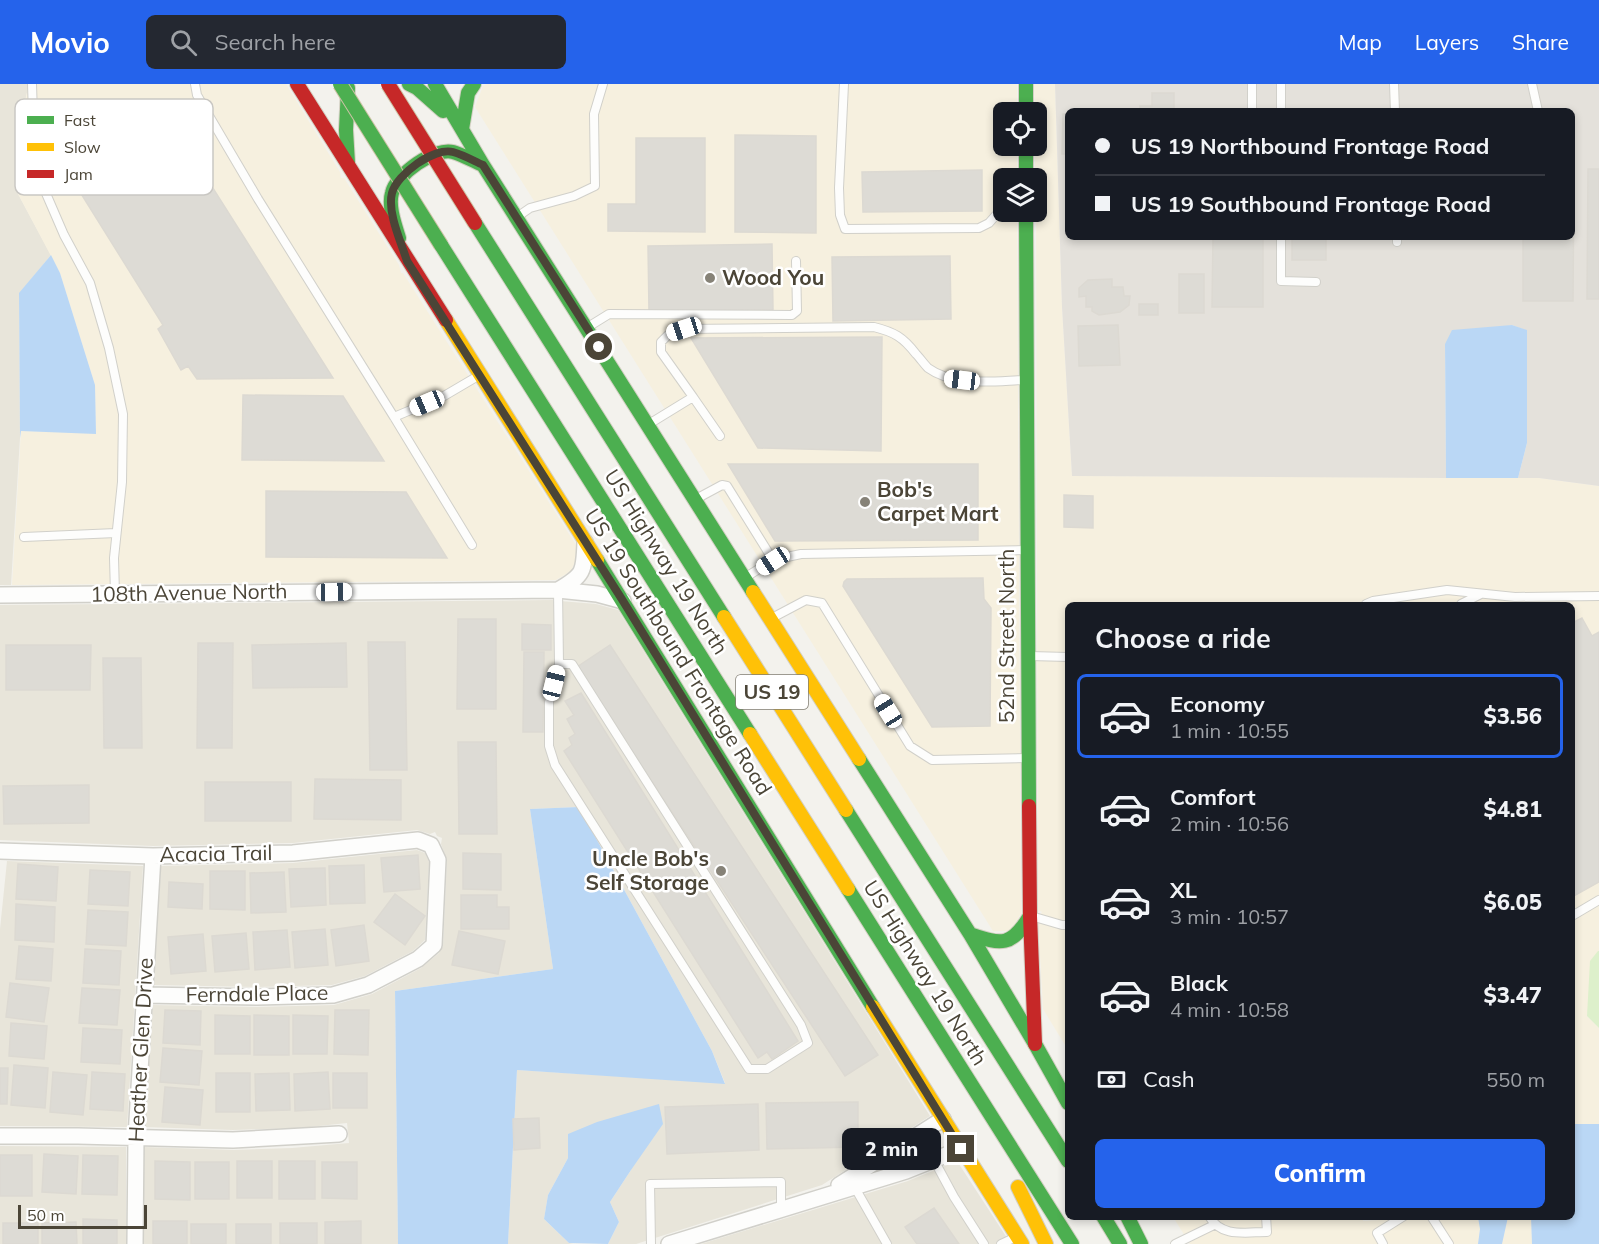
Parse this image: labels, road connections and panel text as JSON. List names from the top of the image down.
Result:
{
  "streets": {
    "main road": [
      "US Highway 19 North",
      "52nd Street North",
      "US 19 Southbound Frontage Road",
      "US 19"
    ],
    "street": [
      "108th Avenue North",
      "Acacia Trail",
      "Ferndale Place",
      "Heather Glen Drive"
    ]
  },
  "crossings": [
    ["108th Avenue North", "US 19 Southbound Frontage Road"],
    ["Acacia Trail", "Ferndale Place"],
    ["Acacia Trail", "Heather Glen Drive"],
    ["Ferndale Place", "Heather Glen Drive"]
  ],
  "places": ["Wood You", "Bob's Carpet Mart", "Uncle Bob's Self Storage"],
  "legend": ["Fast", "Slow", "Jam"],
  "scale_bar": "50 m",
  "page": {
    "header": "Movio",
    "search": "Search here",
    "nav": ["Map", "Layers", "Share"],
    "banner": ["US 19 Northbound Frontage Road", "US 19 Southbound Frontage Road"],
    "heading": "Choose a ride",
    "list": [
      {
        "name": "Economy",
        "note": "1 min · 10:55",
        "value": "$3.56"
      },
      {
        "name": "Comfort",
        "note": "2 min · 10:56",
        "value": "$4.81"
      },
      {
        "name": "XL",
        "note": "3 min · 10:57",
        "value": "$6.05"
      },
      {
        "name": "Black",
        "note": "4 min · 10:58",
        "value": "$3.47"
      }
    ],
    "pay": ["Cash", "550 m"],
    "buttons": "Confirm",
    "bubble": "2 min",
    "scale": "50 m"
  }
}
